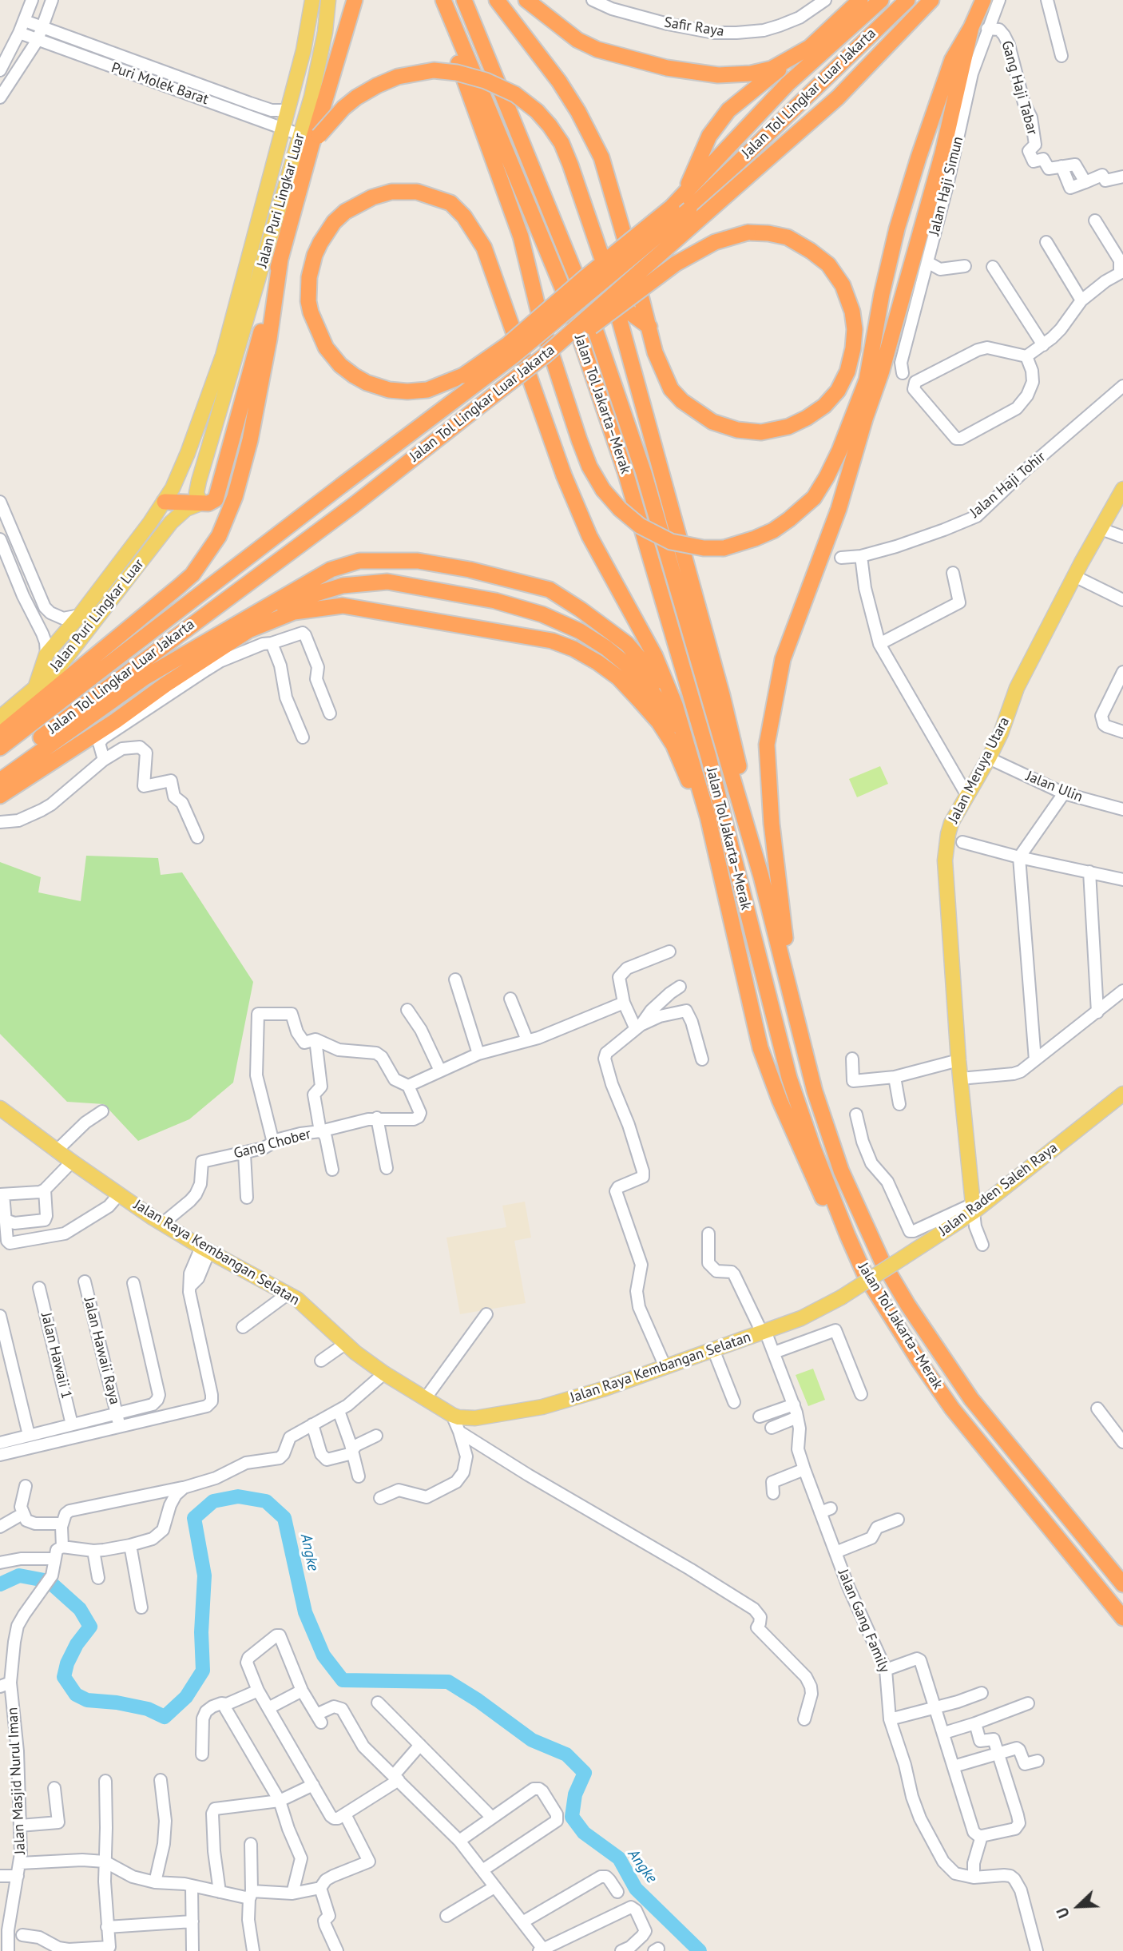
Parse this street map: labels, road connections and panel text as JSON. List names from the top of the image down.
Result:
{
  "streets": {
    "highway": ["Jalan Tol Lingkar Luar Jakarta", "Jalan Tol Jakarta–Merak"],
    "main road": [
      "Jalan Puri Lingkar Luar",
      "Jalan Meruya Utara",
      "Jalan Raden Saleh Raya",
      "Jalan Raya Kembangan Selatan"
    ],
    "street": [
      "Safir Raya",
      "Puri Molek Barat",
      "Gang Haji Tabar",
      "Jalan Haji Simun",
      "Jalan Haji Tohir",
      "Jalan Ulin",
      "Gang Chober",
      "Jalan Hawaii Raya",
      "Jalan Hawaii 1",
      "Jalan Gang Family",
      "Jalan Masjid Nurul Iman"
    ]
  },
  "crossings": [
    ["Puri Molek Barat", "Jalan Puri Lingkar Luar"],
    ["Gang Haji Tabar", "Jalan Haji Simun"],
    ["Jalan Meruya Utara", "Jalan Ulin"],
    ["Jalan Meruya Utara", "Jalan Raden Saleh Raya"],
    ["Gang Chober", "Jalan Raya Kembangan Selatan"],
    ["Jalan Raden Saleh Raya", "Jalan Raya Kembangan Selatan"],
    ["Jalan Raya Kembangan Selatan", "Jalan Gang Family"]
  ],
  "water": ["Angke"],
  "north": "bottom left"
}
